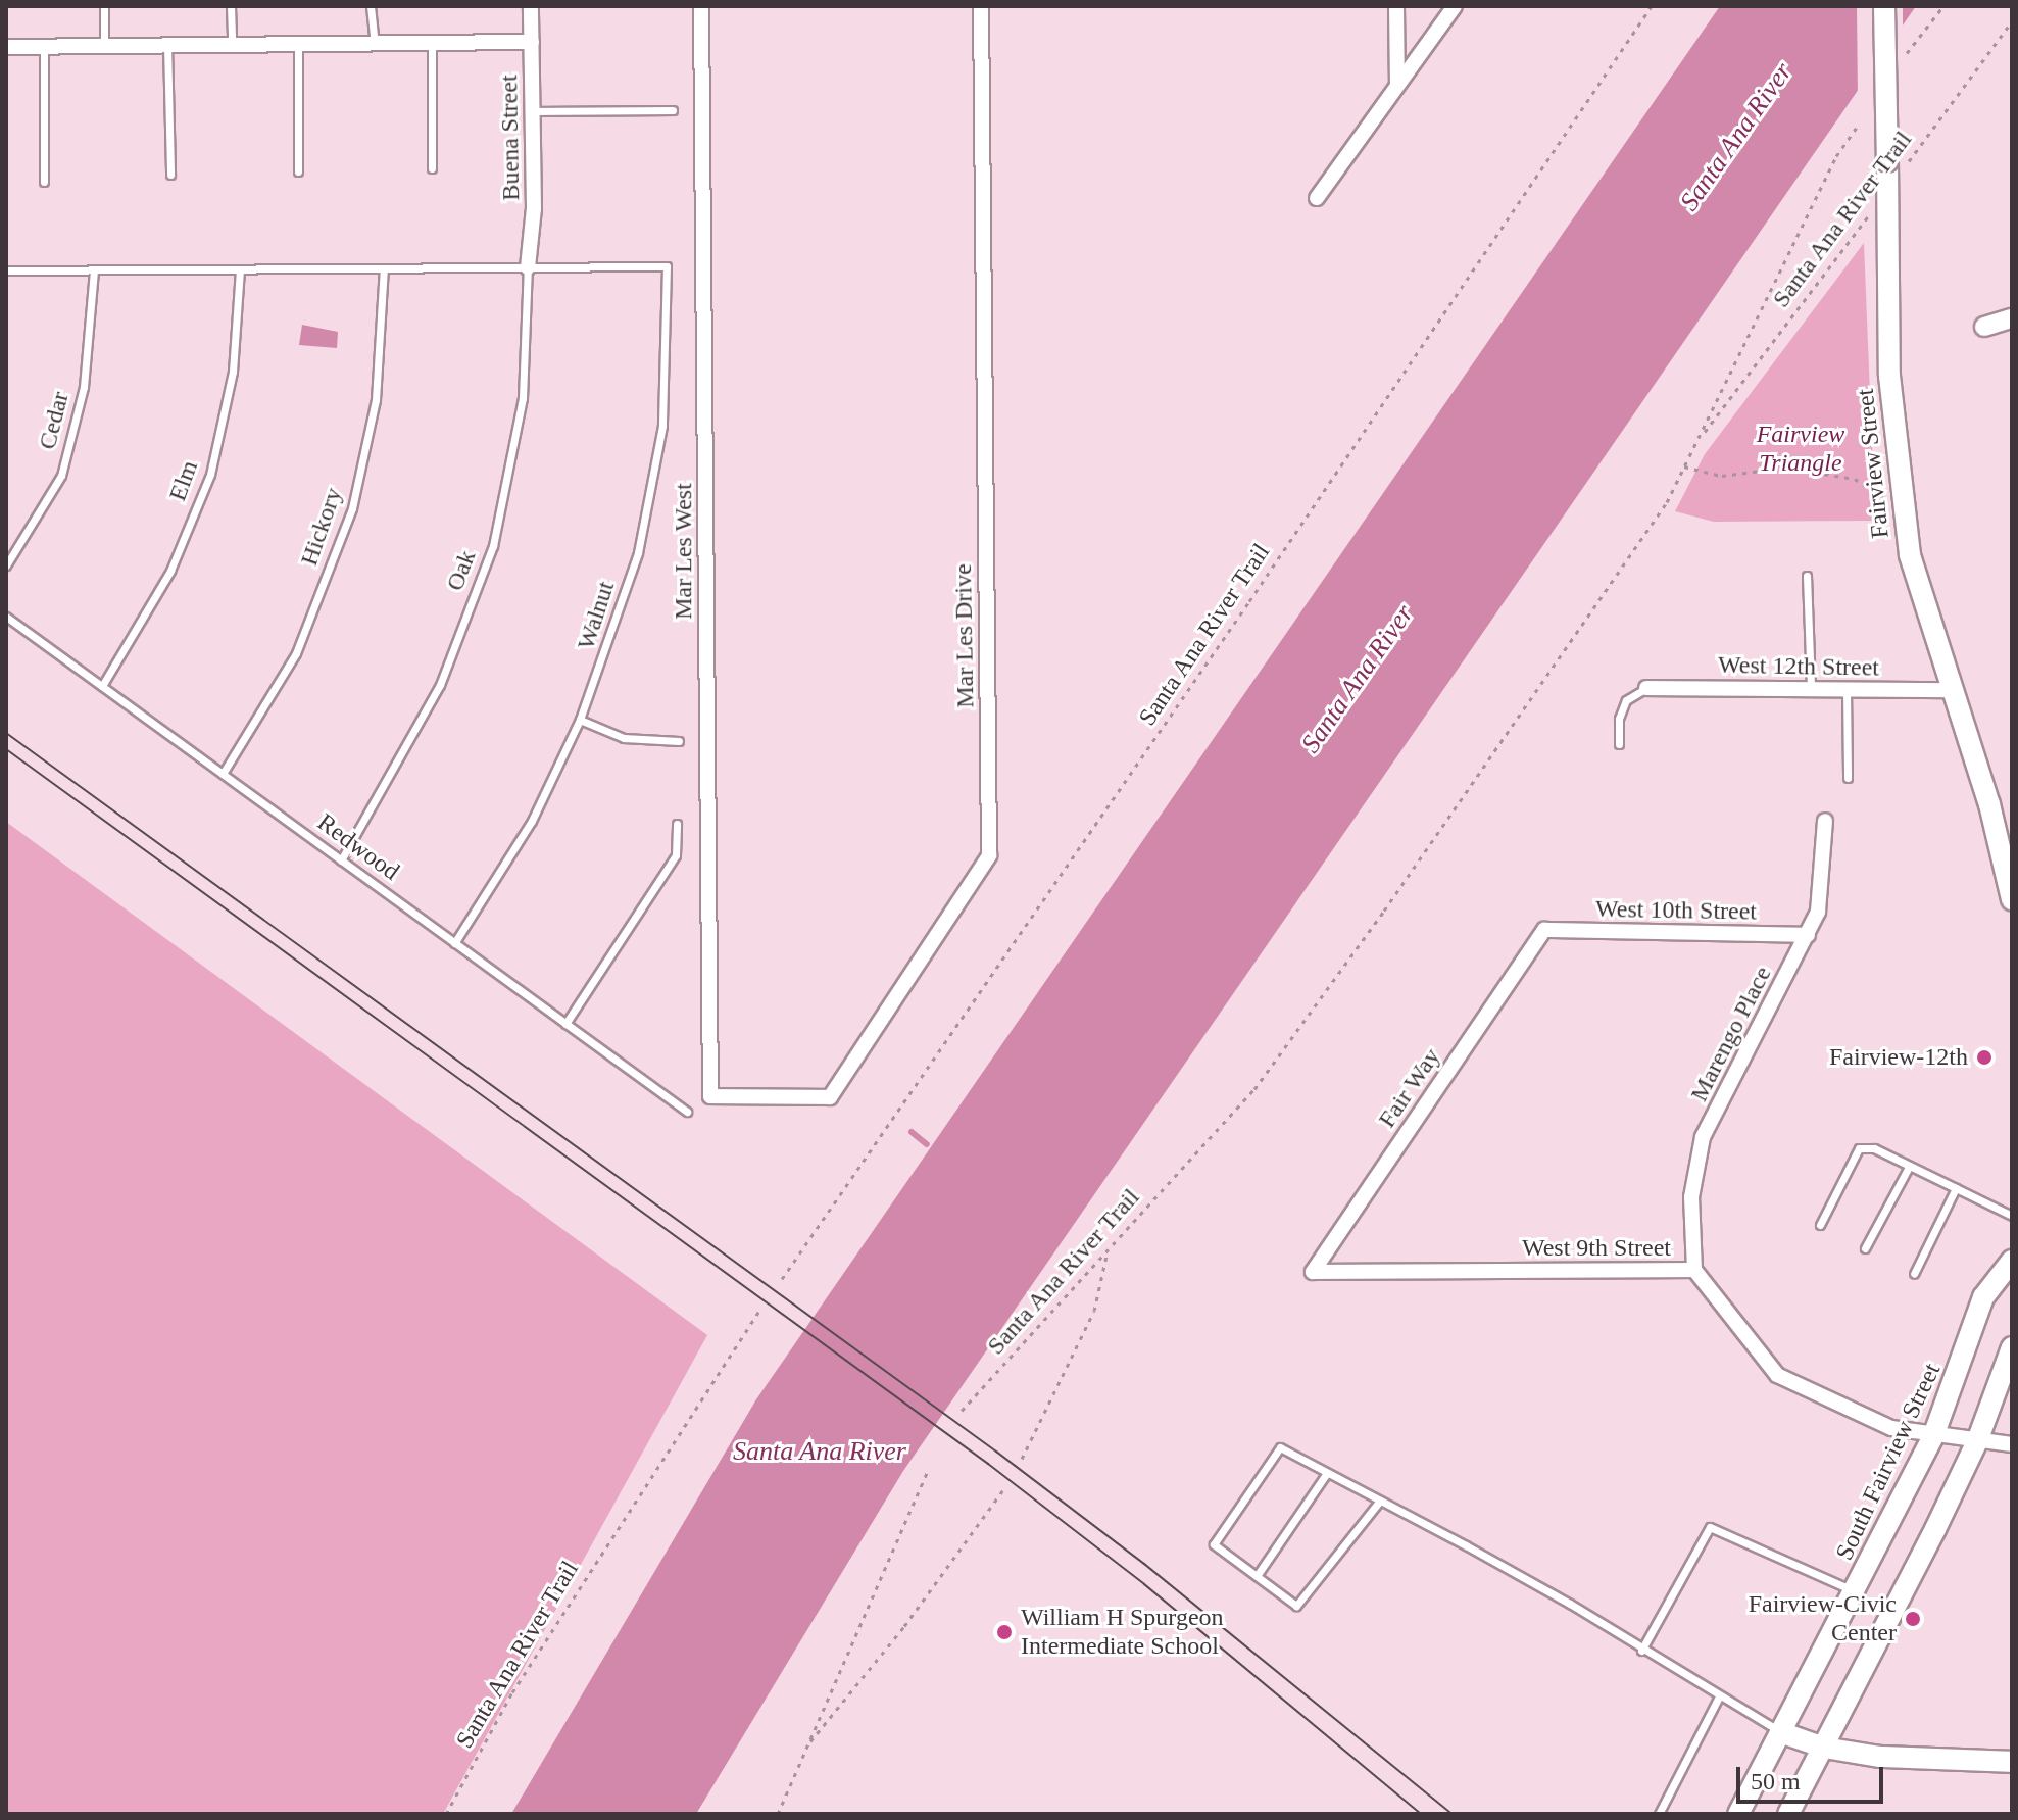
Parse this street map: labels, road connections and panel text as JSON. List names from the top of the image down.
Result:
{
  "streets": {
    "main road": ["Fairview Street", "South Fairview Street"],
    "street": [
      "Buena Street",
      "Mar Les West",
      "Mar Les Drive",
      "West 12th Street",
      "West 10th Street",
      "Marengo Place",
      "Fair Way",
      "West 9th Street"
    ],
    "lane": [
      "Cedar",
      "Elm",
      "Hickory",
      "Oak",
      "Walnut",
      "Redwood"
    ],
    "path": ["Santa Ana River Trail"]
  },
  "crossings": [
    ["Buena Street", "Oak"],
    ["Buena Street", "Walnut"],
    ["Santa Ana River Trail", "Fairview Street"],
    ["Fairview Street", "West 12th Street"],
    ["Elm", "Redwood"],
    ["Hickory", "Redwood"],
    ["Mar Les West", "Mar Les Drive"],
    ["Oak", "Walnut"],
    ["Oak", "Redwood"],
    ["Walnut", "Redwood"],
    ["West 10th Street", "Marengo Place"],
    ["West 10th Street", "Fair Way"],
    ["Marengo Place", "West 9th Street"],
    ["Fair Way", "West 9th Street"],
    ["West 9th Street", "South Fairview Street"]
  ],
  "water": ["Santa Ana River"],
  "parks": ["Fairview Triangle"],
  "places": ["Fairview-12th", "Fairview-Civic Center", "William H Spurgeon Intermediate School"],
  "scale_bar": "50 m"
}
